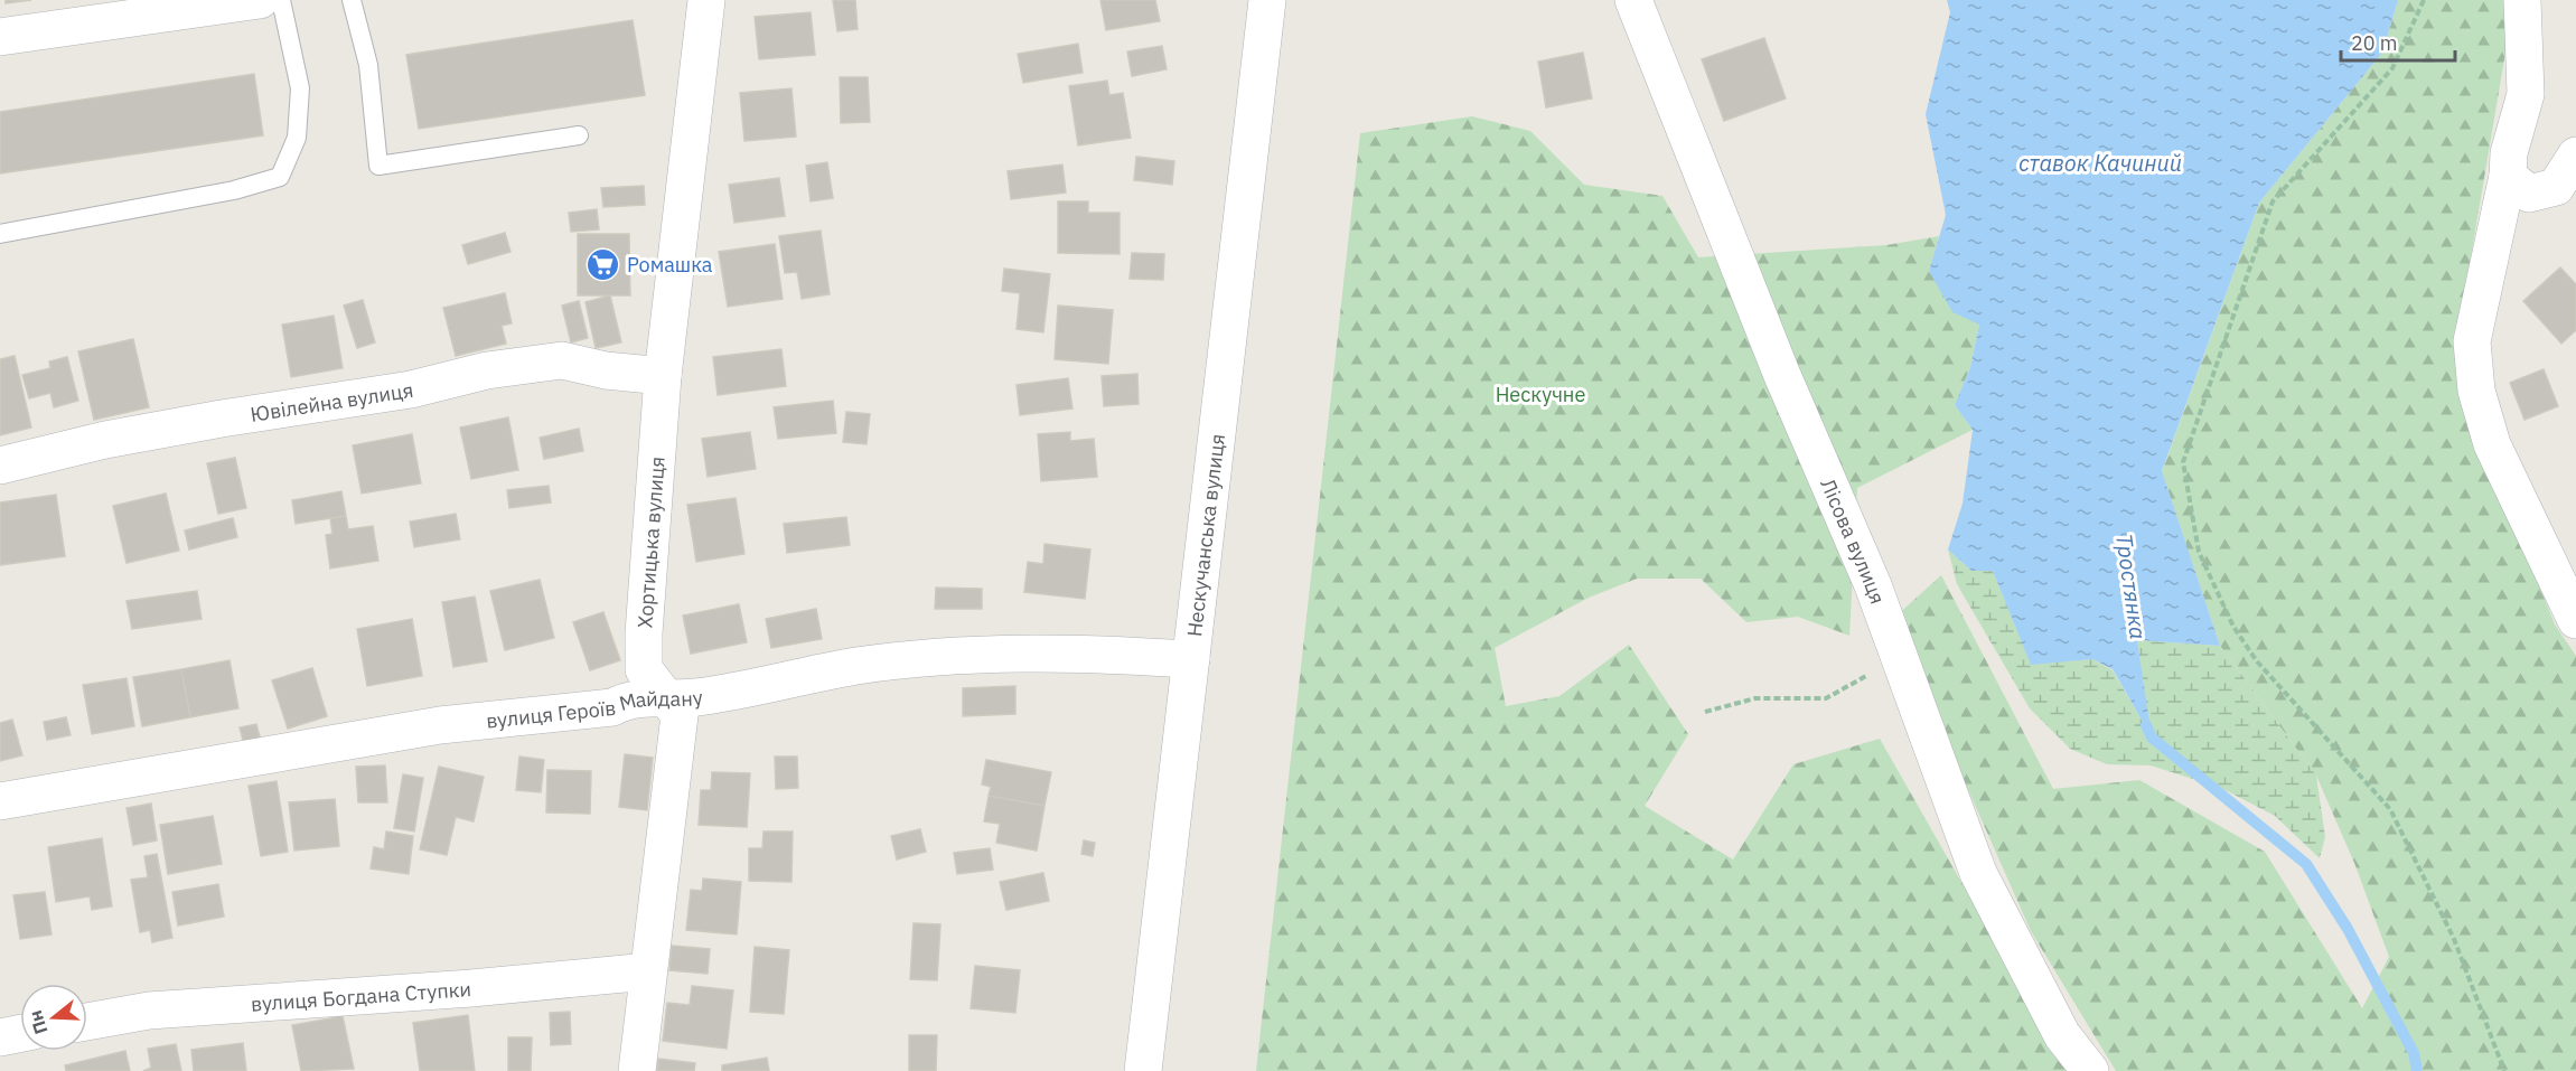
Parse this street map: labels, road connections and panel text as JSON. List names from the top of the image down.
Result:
{
  "streets": {
    "street": [
      "Ювілейна вулиця",
      "Нескучанська вулиця",
      "Лісова вулиця",
      "Хортицька вулиця",
      "вулиця Героїв Майдану",
      "вулиця Богдана Ступки"
    ]
  },
  "crossings": [
    ["Ювілейна вулиця", "Хортицька вулиця"],
    ["Нескучанська вулиця", "вулиця Героїв Майдану"],
    ["Хортицька вулиця", "вулиця Героїв Майдану"],
    ["Хортицька вулиця", "вулиця Богдана Ступки"]
  ],
  "water": ["ставок Качиний", "Тростянка"],
  "parks": ["Нескучне"],
  "places": {
    "supermarket": ["Ромашка"]
  },
  "scale_bar": "20 m",
  "north": "left"
}
